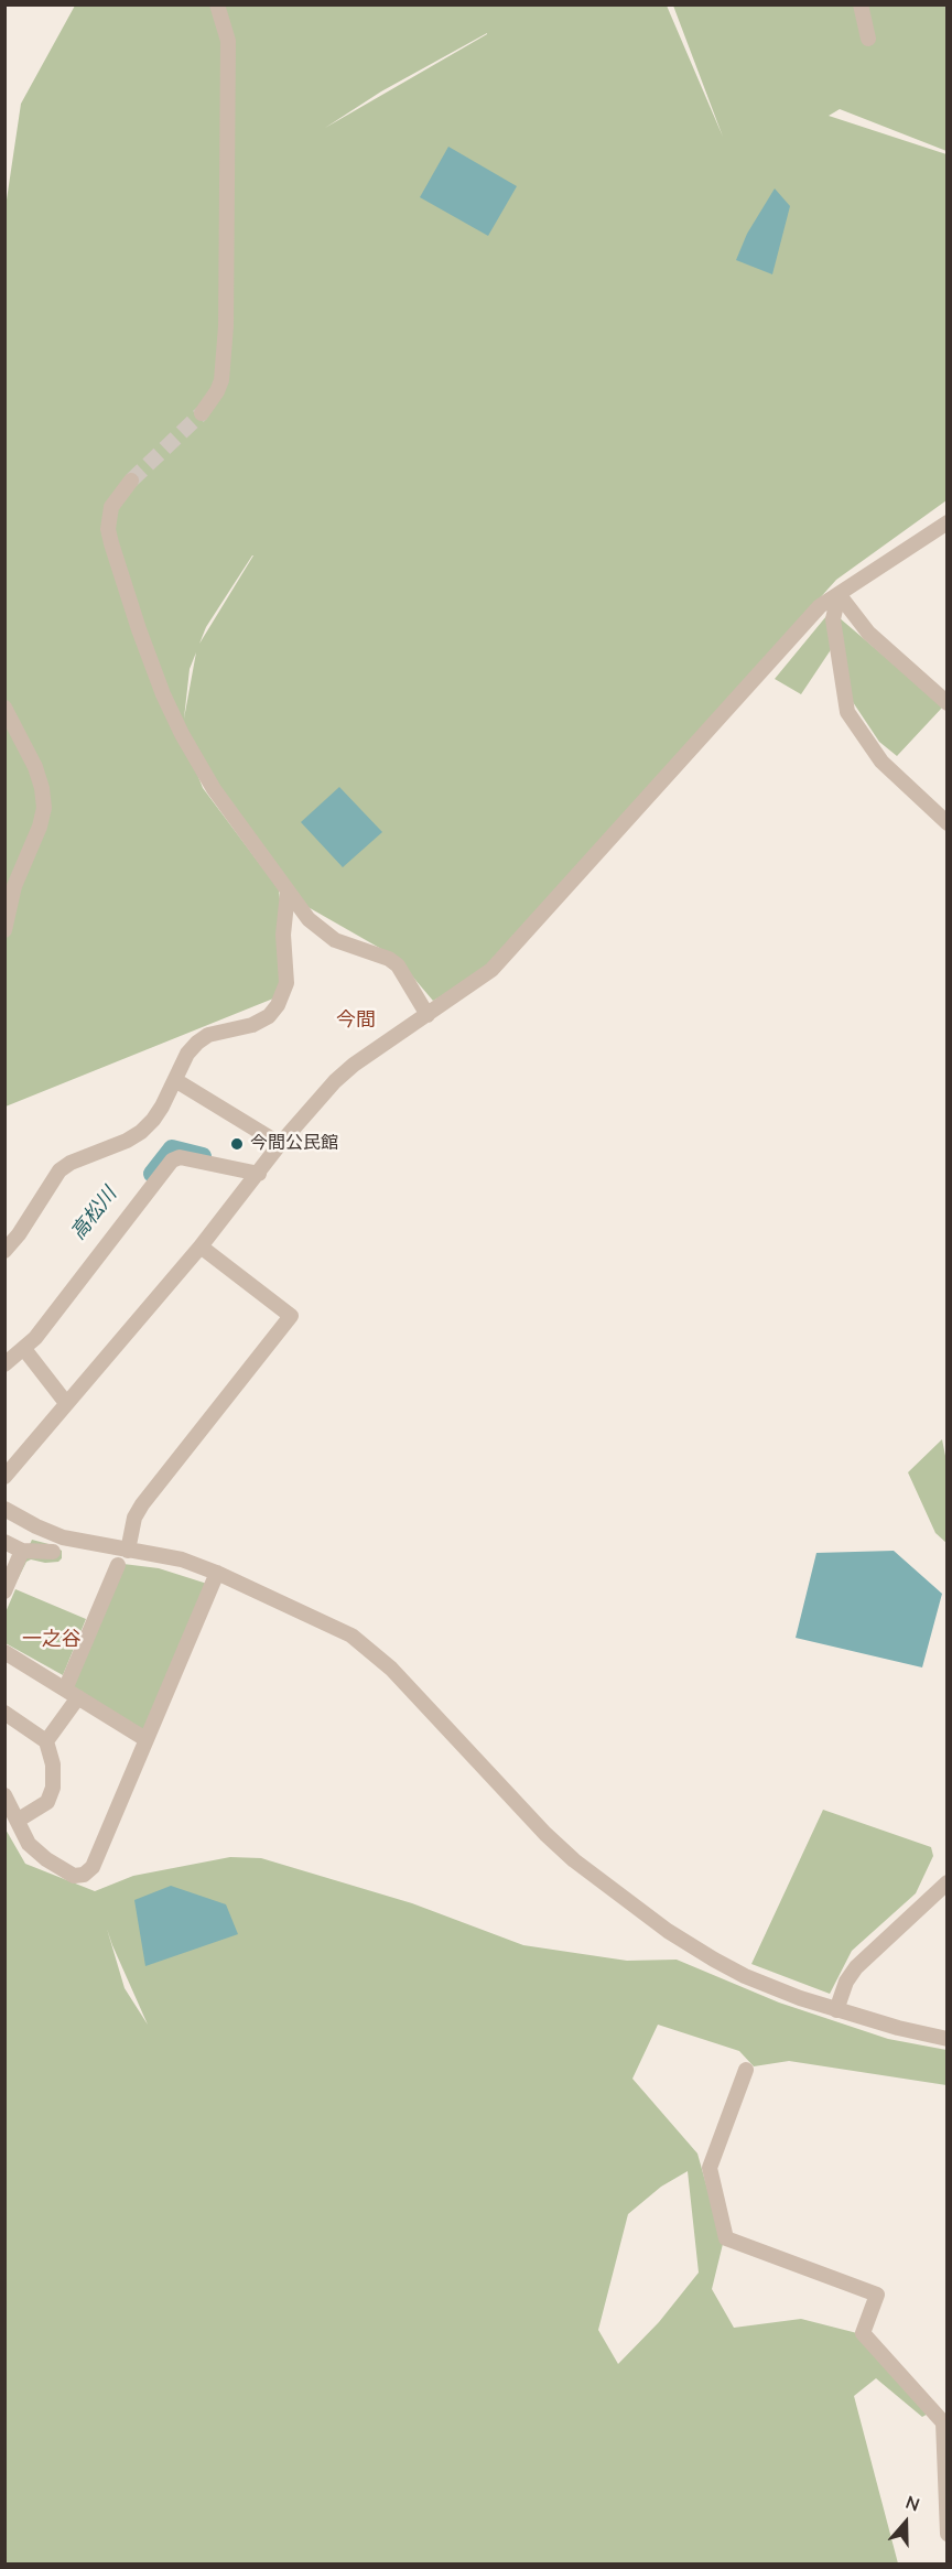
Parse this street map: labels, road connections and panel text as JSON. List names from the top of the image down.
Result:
{
  "districts": ["今間", "一之谷"],
  "water": ["高松川"],
  "places": ["今間公民館"],
  "north": "top"
}
